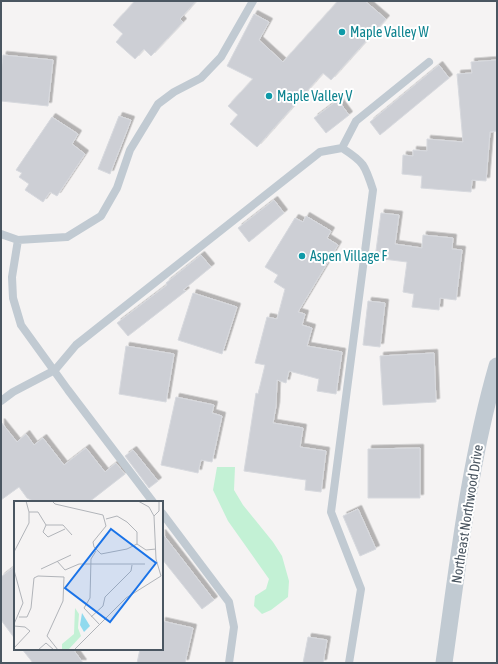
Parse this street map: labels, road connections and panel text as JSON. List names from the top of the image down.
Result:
{
  "streets": {
    "street": ["Northeast Northwood Drive"]
  },
  "places": ["Maple Valley W", "Maple Valley V", "Aspen Village F"]
}
